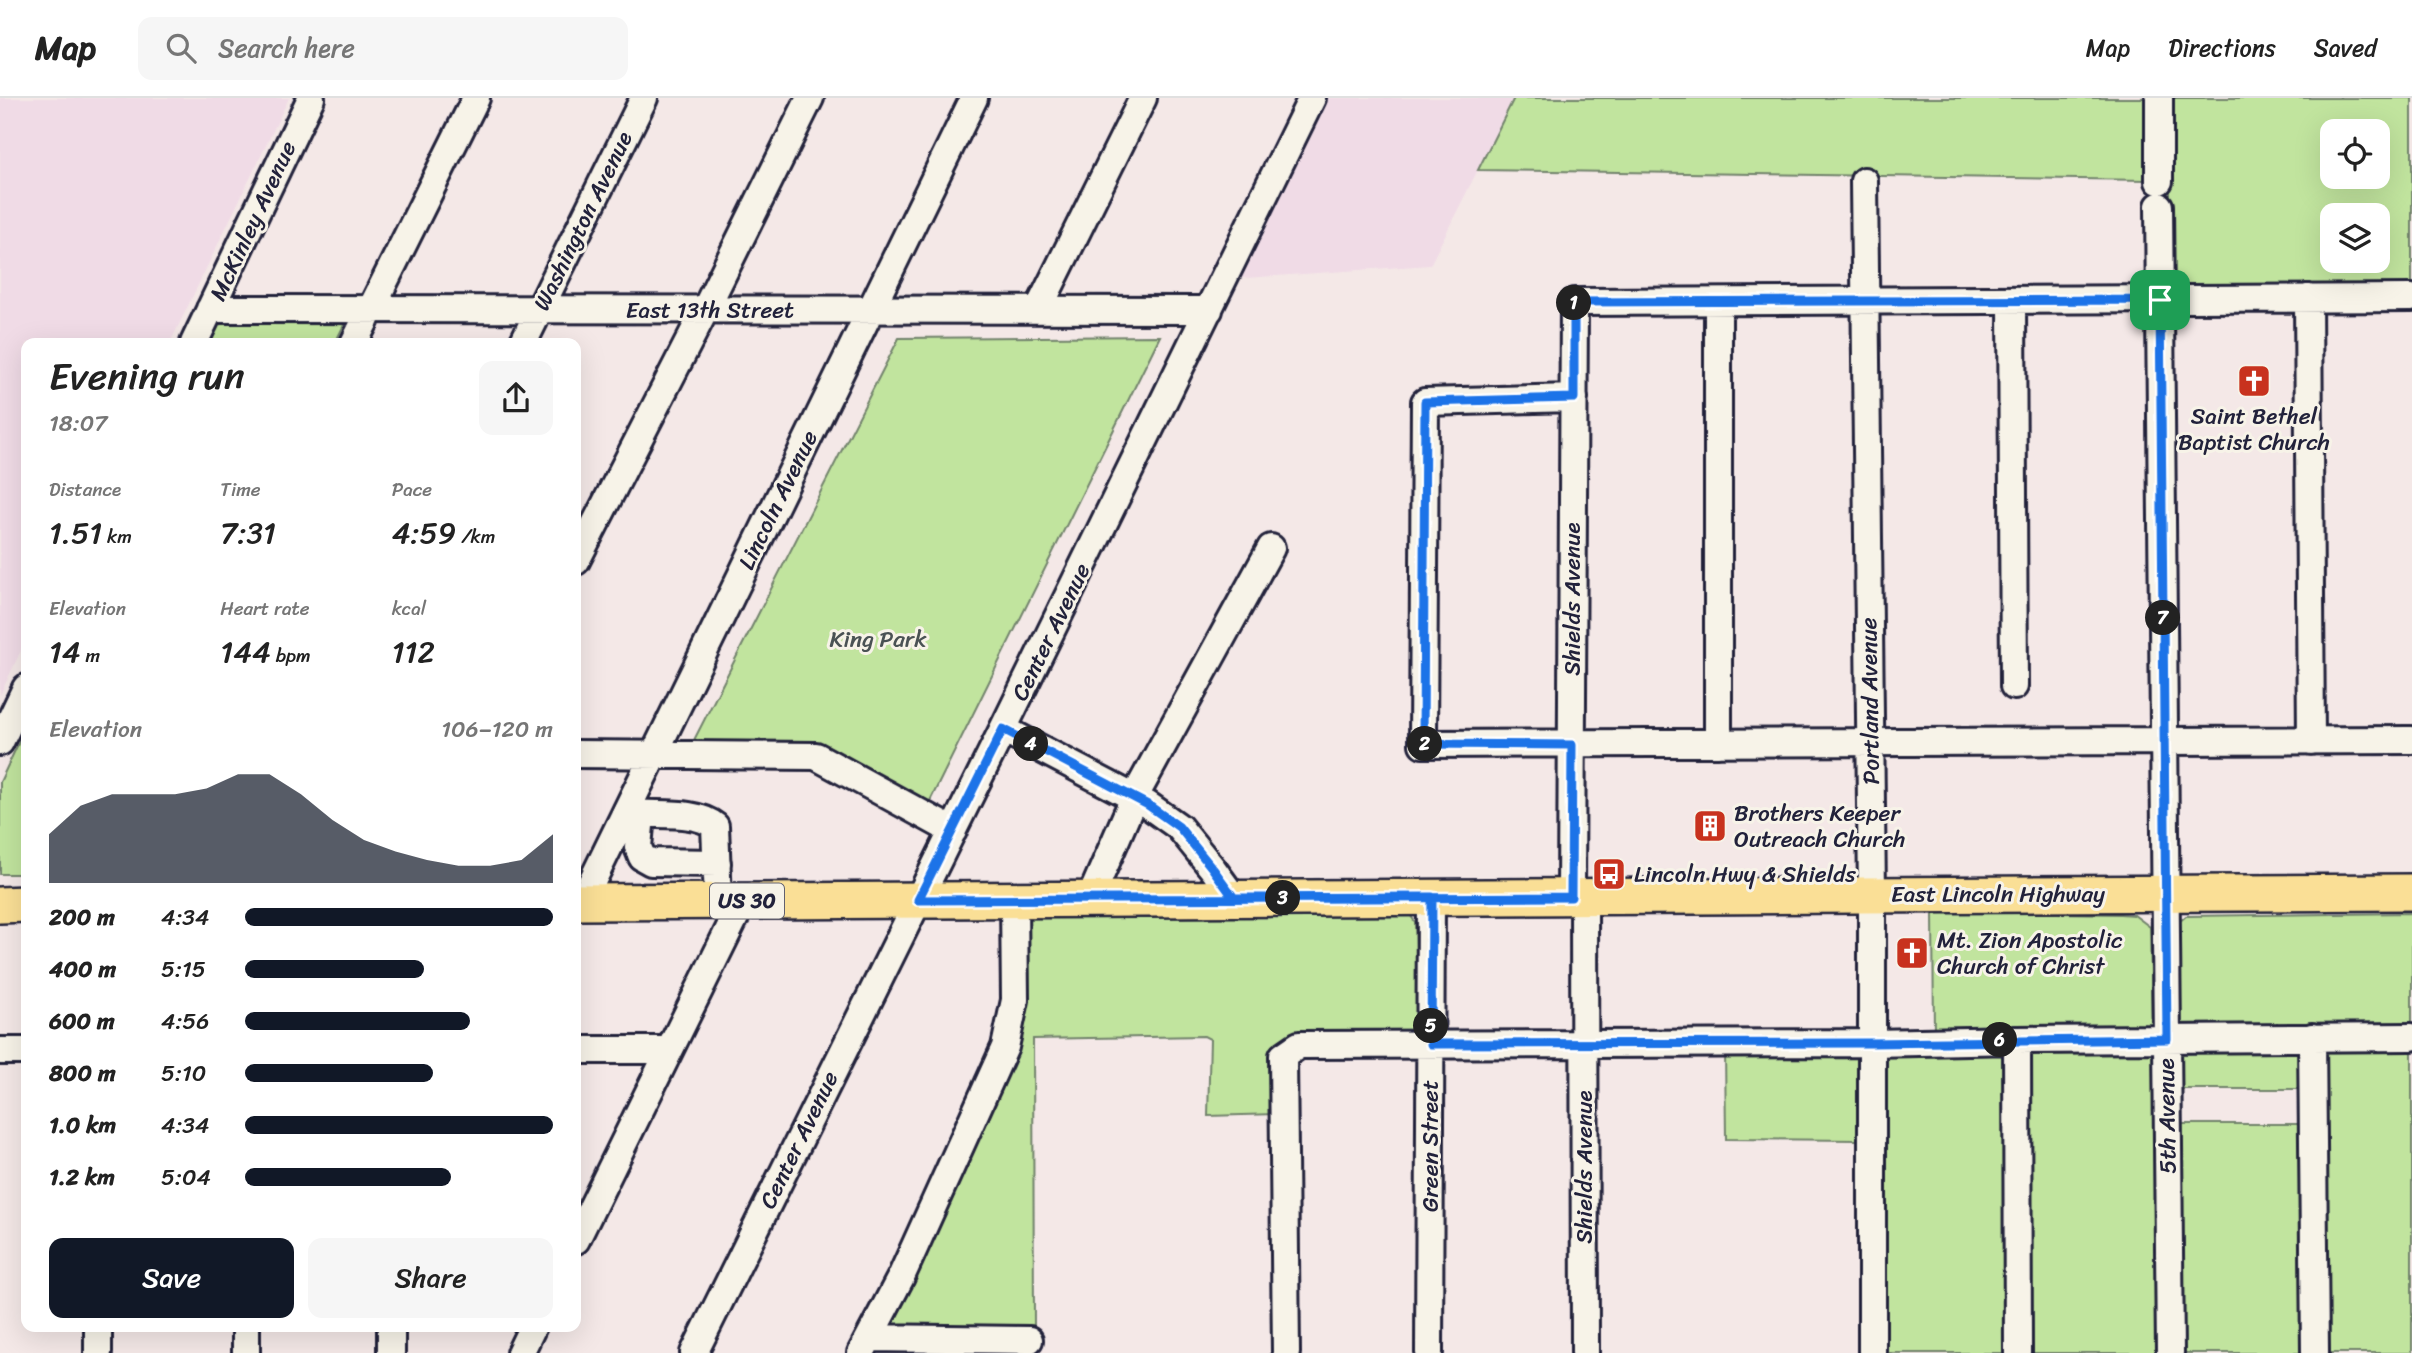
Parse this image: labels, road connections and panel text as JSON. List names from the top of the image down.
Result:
{
  "streets": {
    "main road": ["East Lincoln Highway", "US 30"],
    "street": [
      "McKinley Avenue",
      "Washington Avenue",
      "East 13th Street",
      "Lincoln Avenue",
      "Shields Avenue",
      "Center Avenue",
      "Portland Avenue",
      "5th Avenue",
      "Green Street"
    ]
  },
  "crossings": [
    ["McKinley Avenue", "East 13th Street"],
    ["Washington Avenue", "East 13th Street"],
    ["East 13th Street", "Lincoln Avenue"],
    ["East 13th Street", "Center Avenue"],
    ["Shields Avenue", "East Lincoln Highway"],
    ["Center Avenue", "East Lincoln Highway"],
    ["Portland Avenue", "East Lincoln Highway"],
    ["East Lincoln Highway", "5th Avenue"],
    ["East Lincoln Highway", "Green Street"]
  ],
  "parks": ["King Park"],
  "places": {
    "church": ["Saint Bethel Baptist Church", "Mt. Zion Apostolic Church of Christ"],
    "building": ["Brothers Keeper Outreach Church"],
    "bus stop": ["Lincoln Hwy & Shields"]
  },
  "page": {
    "header": "Map",
    "search": "Search here",
    "nav": ["Map", "Directions", "Saved"],
    "pins": [
      "1",
      "7",
      "2",
      "4",
      "3",
      "5",
      "6"
    ],
    "heading": ["Evening run", "18:07"],
    "stats": [
      ["Distance", "1.51 km"],
      ["Time", "7:31"],
      ["Pace", "4:59 /km"],
      ["Elevation", "14 m"],
      ["Heart rate", "144 bpm"],
      ["kcal", "112"]
    ],
    "chart": ["Elevation", "106–120 m"],
    "list": [
      {
        "name": "200 m",
        "note": "4:34"
      },
      {
        "name": "400 m",
        "note": "5:15"
      },
      {
        "name": "600 m",
        "note": "4:56"
      },
      {
        "name": "800 m",
        "note": "5:10"
      },
      {
        "name": "1.0 km",
        "note": "4:34"
      },
      {
        "name": "1.2 km",
        "note": "5:04"
      }
    ],
    "buttons": ["Save", "Share"]
  }
}
